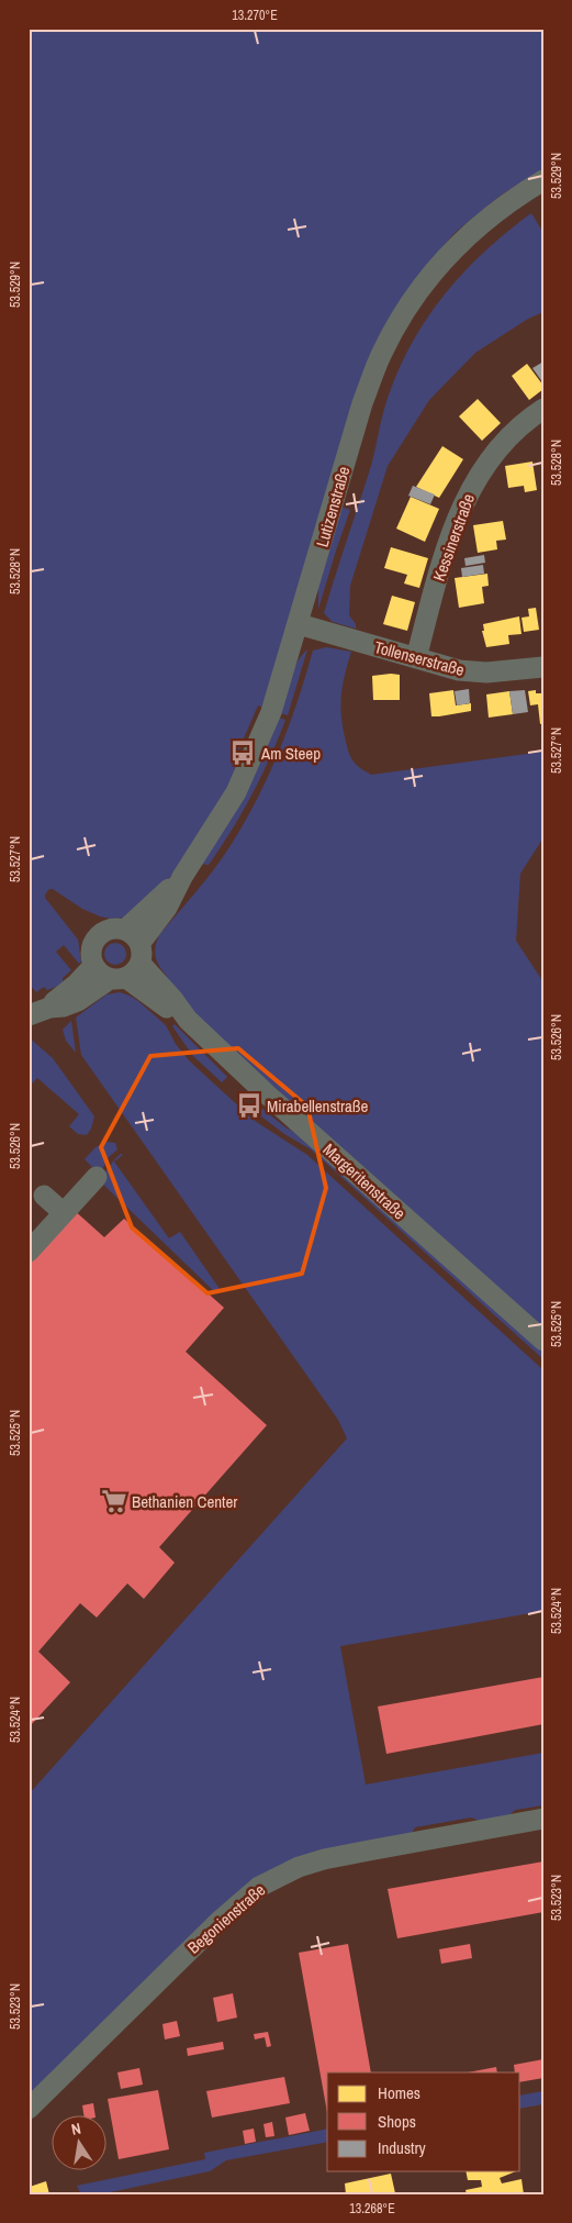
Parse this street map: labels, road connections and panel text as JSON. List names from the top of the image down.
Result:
{
  "streets": {
    "street": [
      "Lutizenstraße",
      "Kessinerstraße",
      "Tollenserstraße",
      "Margeritenstraße",
      "Begonienstraße"
    ]
  },
  "crossings": [
    ["Lutizenstraße", "Tollenserstraße"],
    ["Lutizenstraße", "Margeritenstraße"],
    ["Kessinerstraße", "Tollenserstraße"]
  ],
  "places": {
    "bus stop": ["Am Steep", "Mirabellenstraße"],
    "supermarket": ["Bethanien Center"]
  },
  "legend": ["Homes", "Shops", "Industry"],
  "north": "top",
  "coordinates": [
    "13.270°E",
    "53.529°N",
    "53.528°N",
    "53.527°N",
    "53.526°N",
    "53.525°N",
    "53.524°N",
    "53.523°N",
    "13.268°E"
  ]
}
